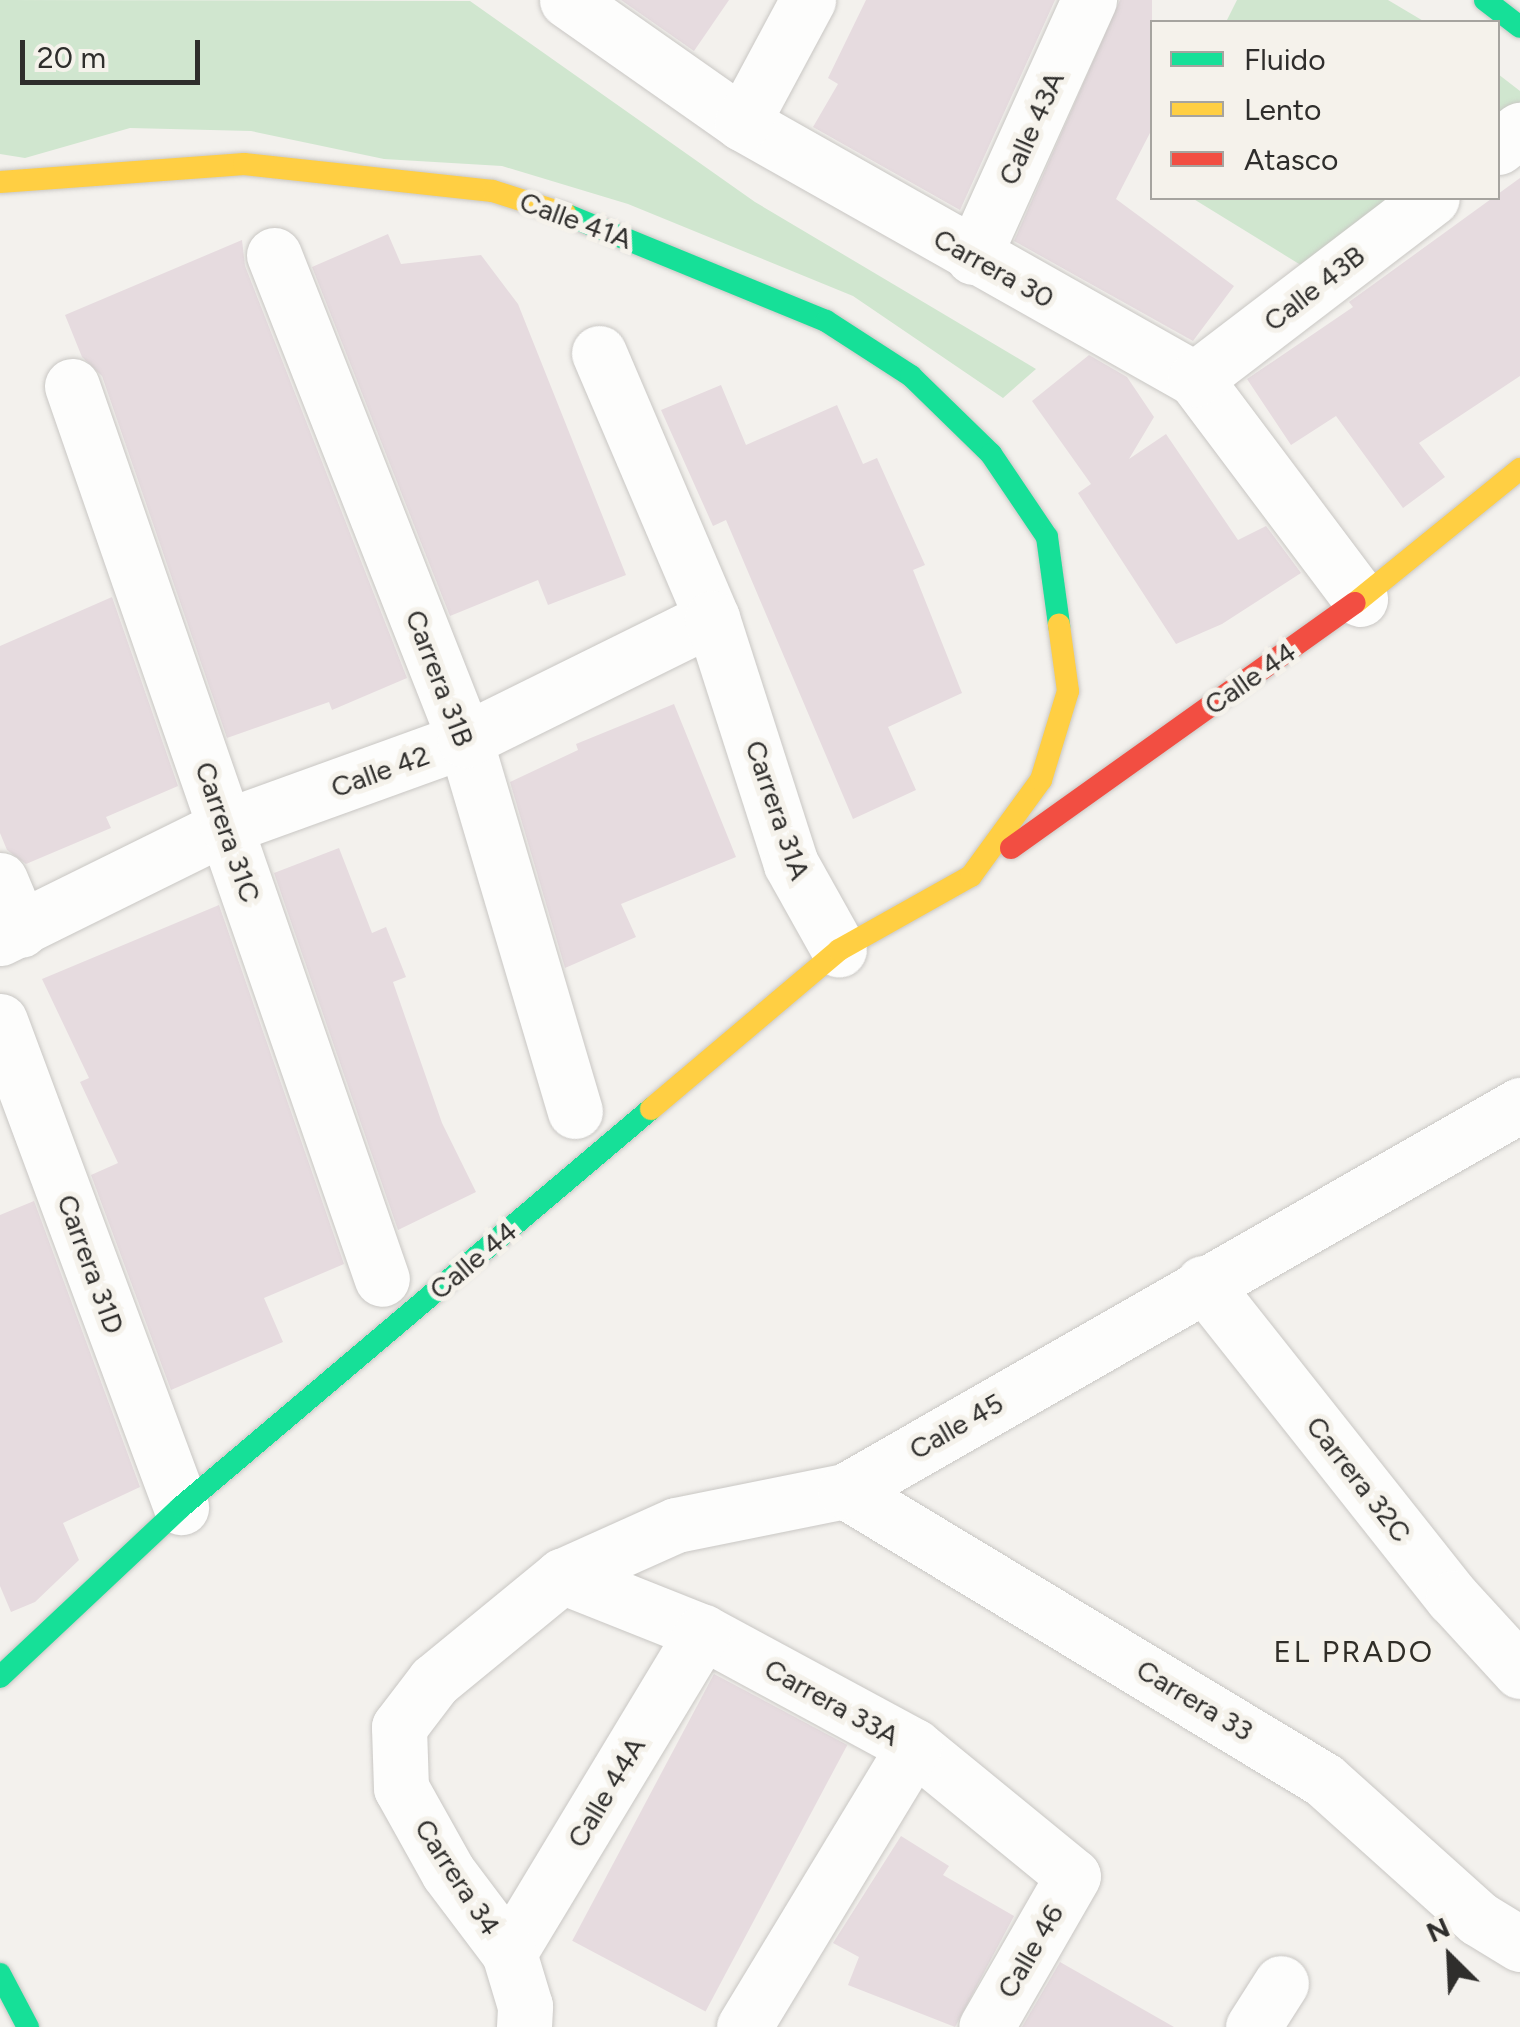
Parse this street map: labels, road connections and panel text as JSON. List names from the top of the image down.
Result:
{
  "streets": {
    "main road": ["Calle 41A", "Calle 44"],
    "street": [
      "Calle 43A",
      "Carrera 30",
      "Calle 43B",
      "Carrera 31B",
      "Calle 42",
      "Carrera 31A",
      "Carrera 31C",
      "Carrera 31D",
      "Calle 45",
      "Carrera 32C",
      "Carrera 33",
      "Carrera 33A",
      "Calle 44A",
      "Carrera 34",
      "Calle 46"
    ]
  },
  "crossings": [
    ["Calle 43A", "Carrera 30"],
    ["Calle 41A", "Calle 44"],
    ["Carrera 30", "Calle 43B"],
    ["Carrera 30", "Calle 44"],
    ["Carrera 31B", "Calle 42"],
    ["Calle 44", "Carrera 31A"],
    ["Calle 44", "Carrera 31D"],
    ["Calle 42", "Carrera 31A"],
    ["Calle 42", "Carrera 31C"],
    ["Calle 45", "Carrera 32C"],
    ["Calle 45", "Carrera 33"],
    ["Calle 45", "Carrera 33A"],
    ["Calle 45", "Carrera 34"],
    ["Carrera 33A", "Calle 44A"],
    ["Carrera 33A", "Calle 46"],
    ["Calle 44A", "Carrera 34"]
  ],
  "districts": ["EL PRADO"],
  "legend": ["Fluido", "Lento", "Atasco"],
  "scale_bar": "20 m",
  "north": "top left"
}
